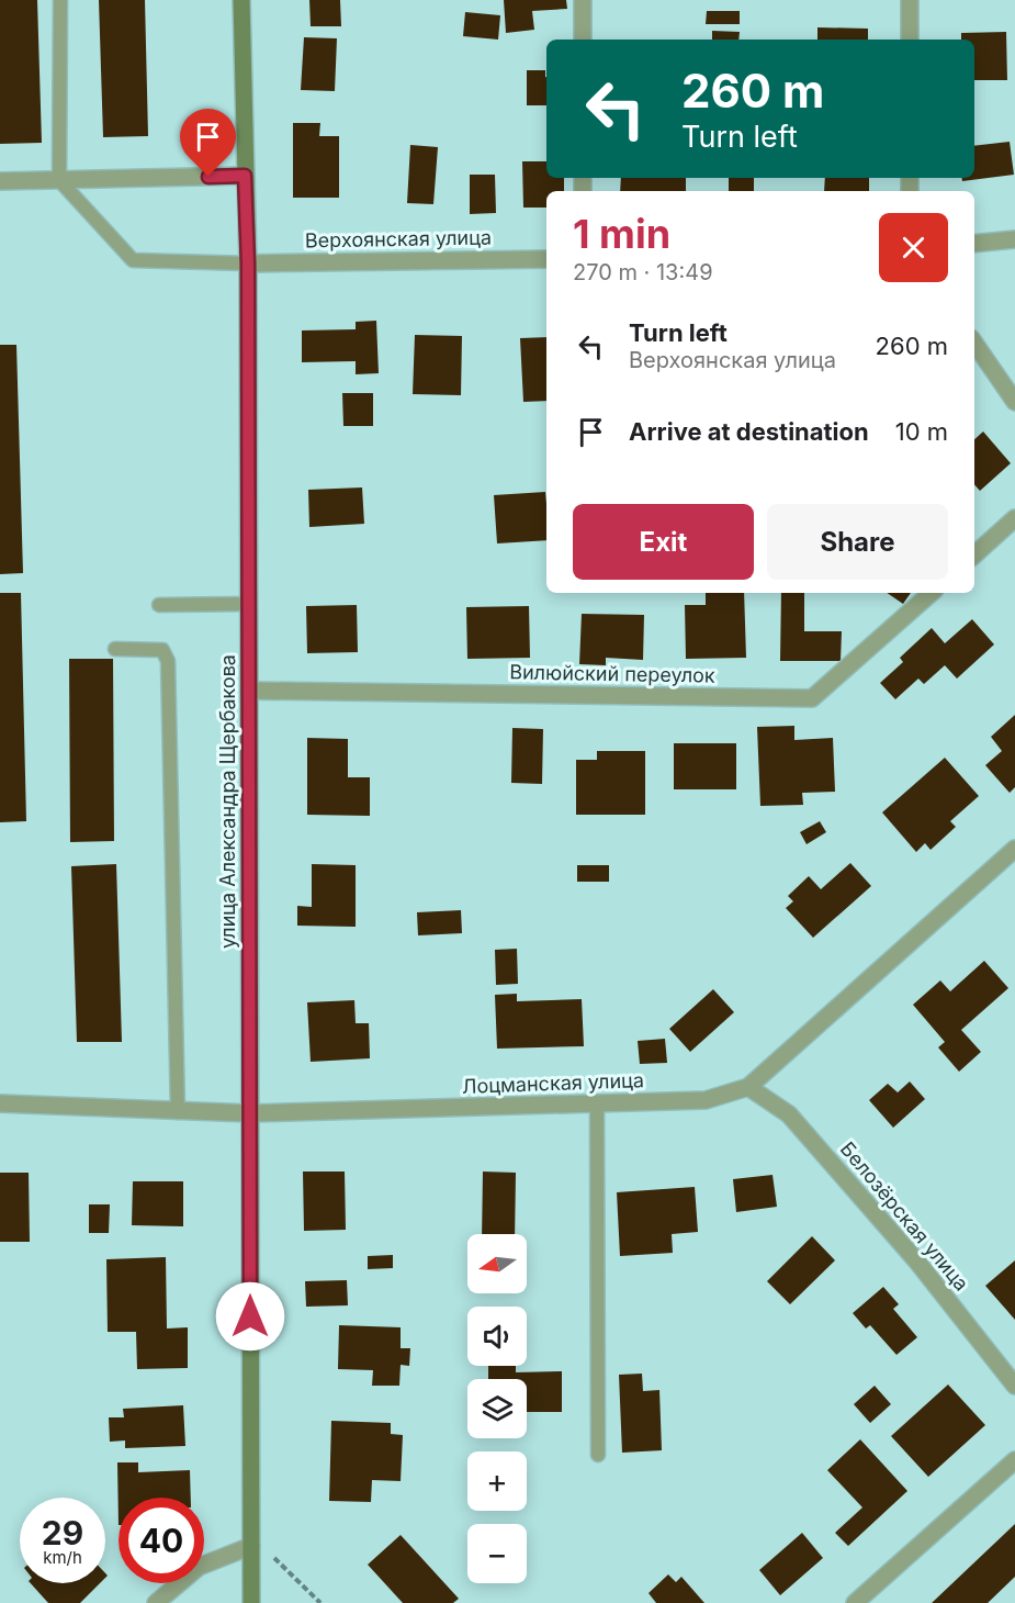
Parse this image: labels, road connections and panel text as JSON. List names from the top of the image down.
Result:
{
  "streets": {
    "street": [
      "Верхоянская улица",
      "Вилюйский переулок",
      "улица Александра Щербакова",
      "Лоцманская улица",
      "Белозёрская улица"
    ]
  },
  "crossings": [
    ["Верхоянская улица", "улица Александра Щербакова"],
    ["Вилюйский переулок", "улица Александра Щербакова"],
    ["улица Александра Щербакова", "Лоцманская улица"],
    ["Лоцманская улица", "Белозёрская улица"]
  ],
  "north": "left",
  "page": {
    "turn": ["260 m", "Turn left"],
    "heading": ["1 min", "270 m · 13:49"],
    "list": [
      {
        "name": "Turn left",
        "note": "Верхоянская улица",
        "value": "260 m"
      },
      {
        "name": "Arrive at destination",
        "value": "10 m"
      }
    ],
    "buttons": ["Exit", "Share"],
    "map_buttons": ["+", "−"],
    "speed": "29 km/h",
    "limit": "40"
  }
}
